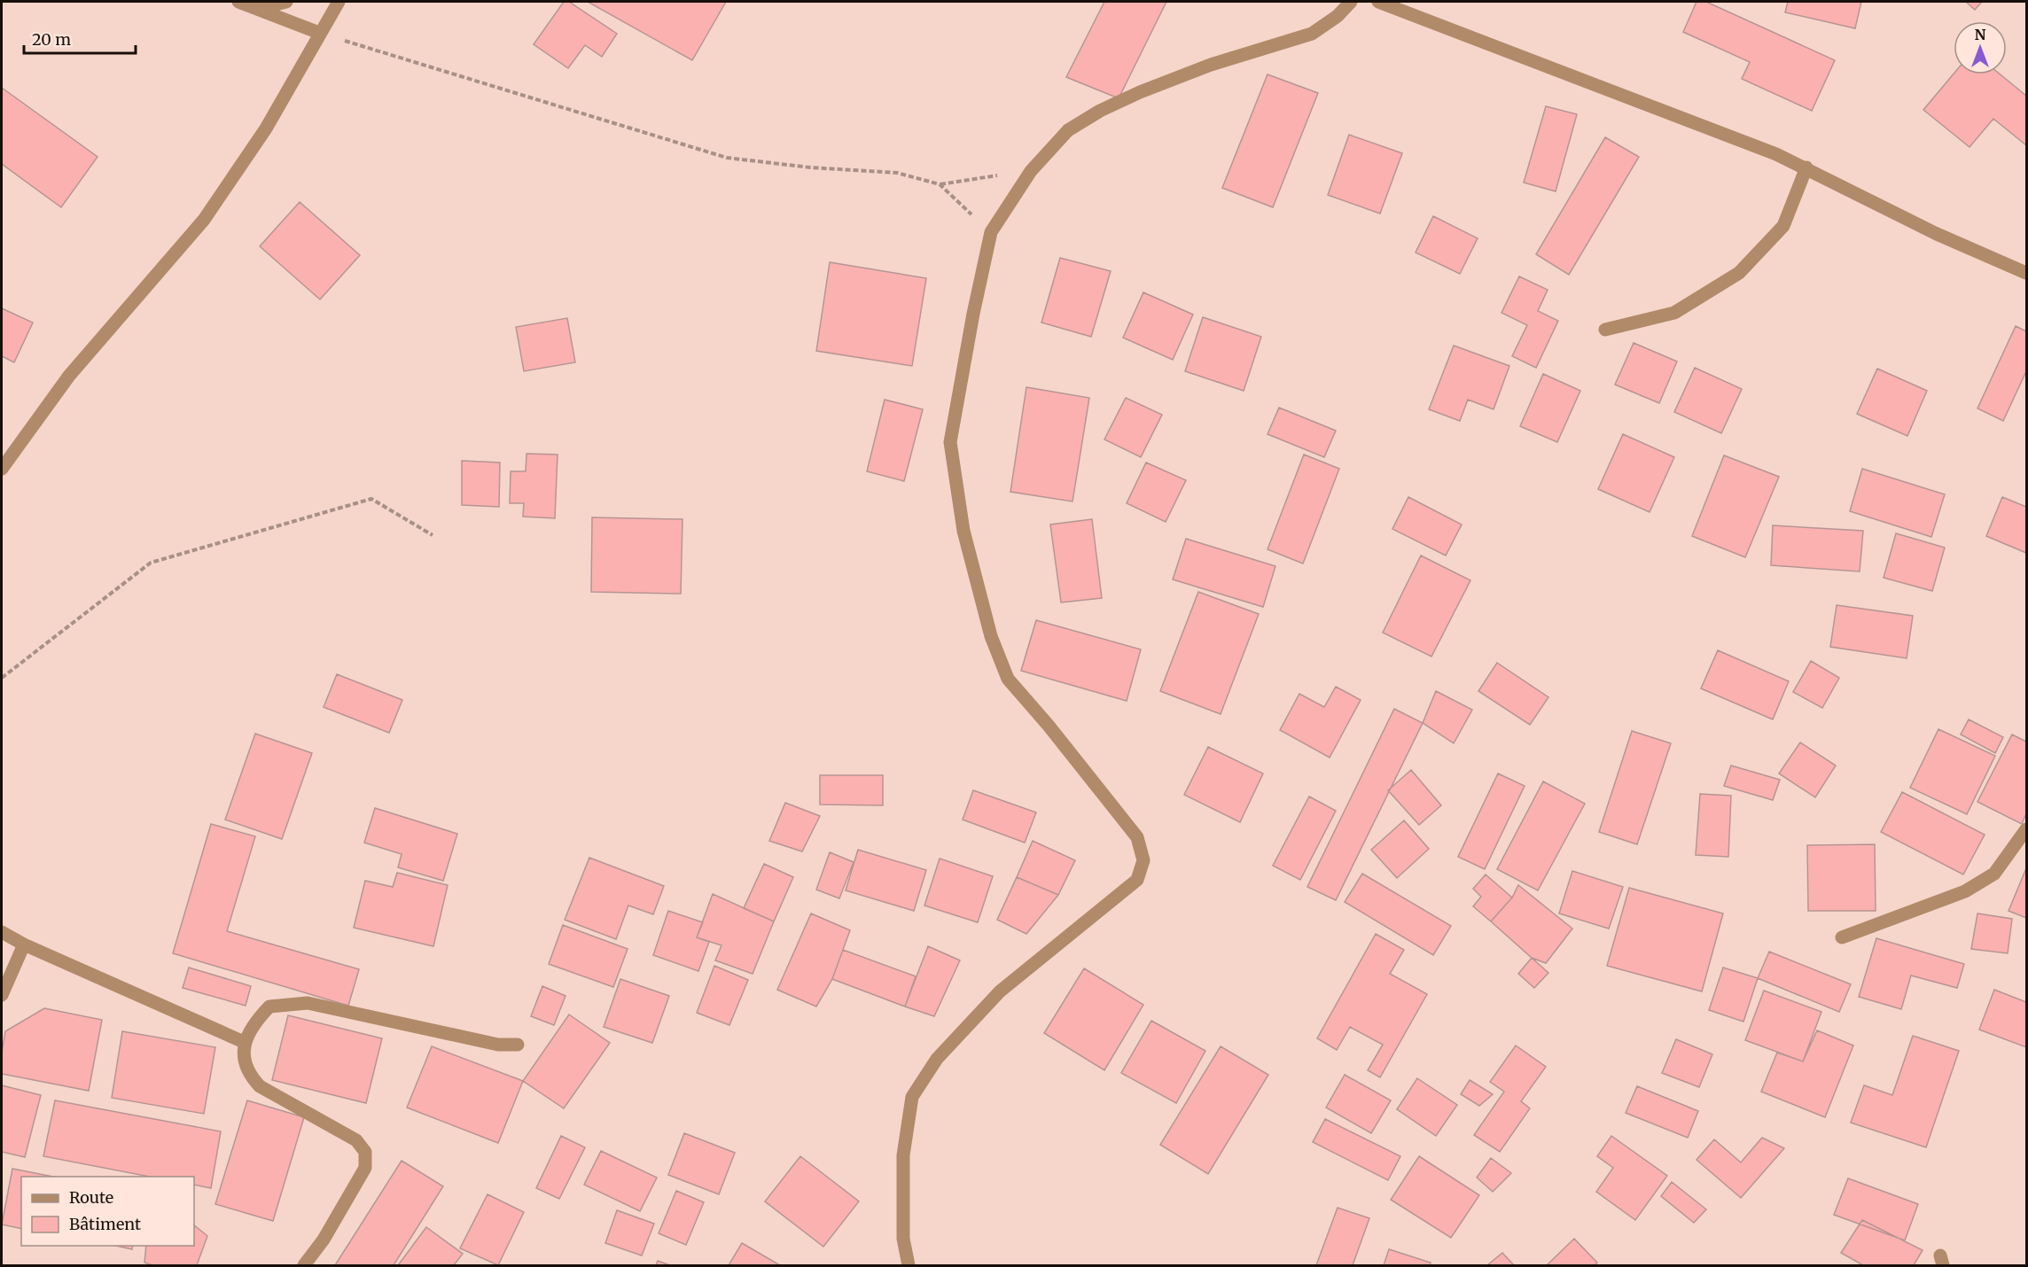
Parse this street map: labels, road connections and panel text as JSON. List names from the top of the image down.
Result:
{
  "legend": ["Route", "Bâtiment"],
  "scale_bar": "20 m",
  "north": "top"
}
